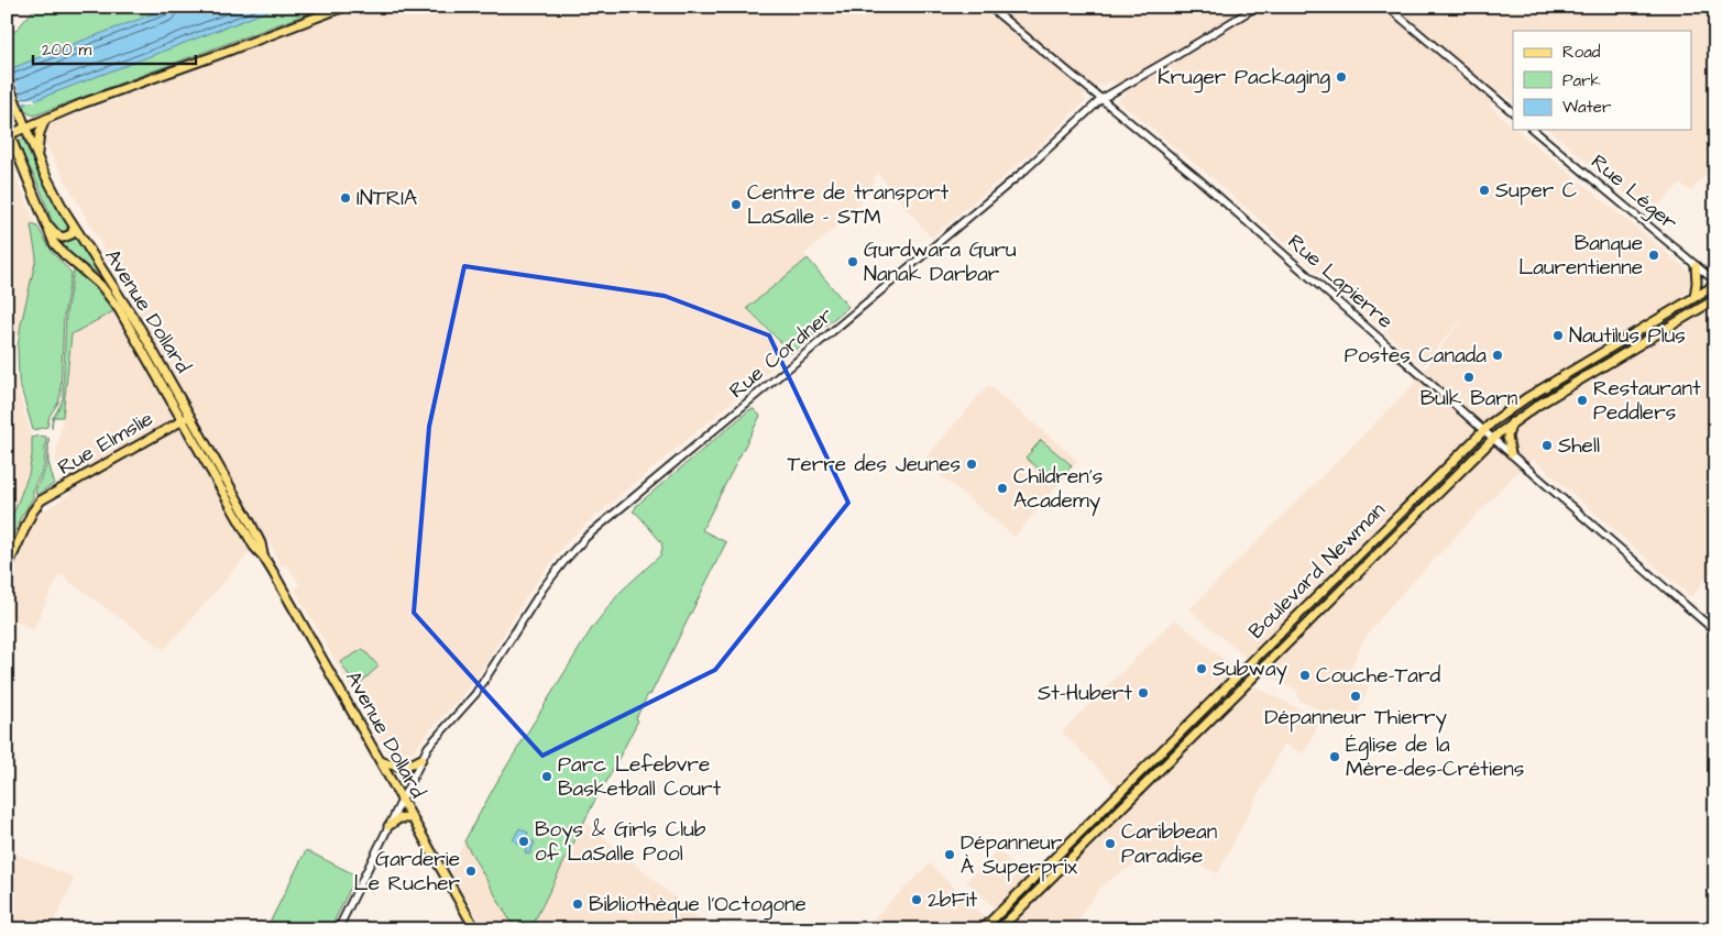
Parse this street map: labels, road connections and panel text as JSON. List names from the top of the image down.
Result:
{
  "streets": {
    "main road": ["Avenue Dollard", "Rue Elmslie", "Boulevard Newman"],
    "street": ["Rue Léger", "Rue Lapierre", "Rue Cordner"]
  },
  "crossings": [
    ["Rue Léger", "Boulevard Newman"],
    ["Rue Lapierre", "Rue Cordner"],
    ["Rue Lapierre", "Boulevard Newman"],
    ["Avenue Dollard", "Rue Cordner"],
    ["Avenue Dollard", "Rue Elmslie"]
  ],
  "places": [
    "Kruger Packaging",
    "Super C",
    "INTRIA",
    "Centre de transport LaSalle - STM",
    "Banque Laurentienne",
    "Gurdwara Guru Nanak Darbar",
    "Nautilus Plus",
    "Postes Canada",
    "Bulk Barn",
    "Restaurant Peddlers",
    "Shell",
    "Terre des Jeunes",
    "Children's Academy",
    "Subway",
    "Couche-Tard",
    "St-Hubert",
    "Dépanneur Thierry",
    "Église de la Mère-des-Crétiens",
    "Parc Lefebvre Basketball Court",
    "Boys & Girls Club of LaSalle Pool",
    "Caribbean Paradise",
    "Dépanneur À Superprix",
    "Garderie Le Rucher",
    "2bFit",
    "Bibliothèque l'Octogone"
  ],
  "legend": ["Road", "Park", "Water"],
  "scale_bar": "200 m"
}
